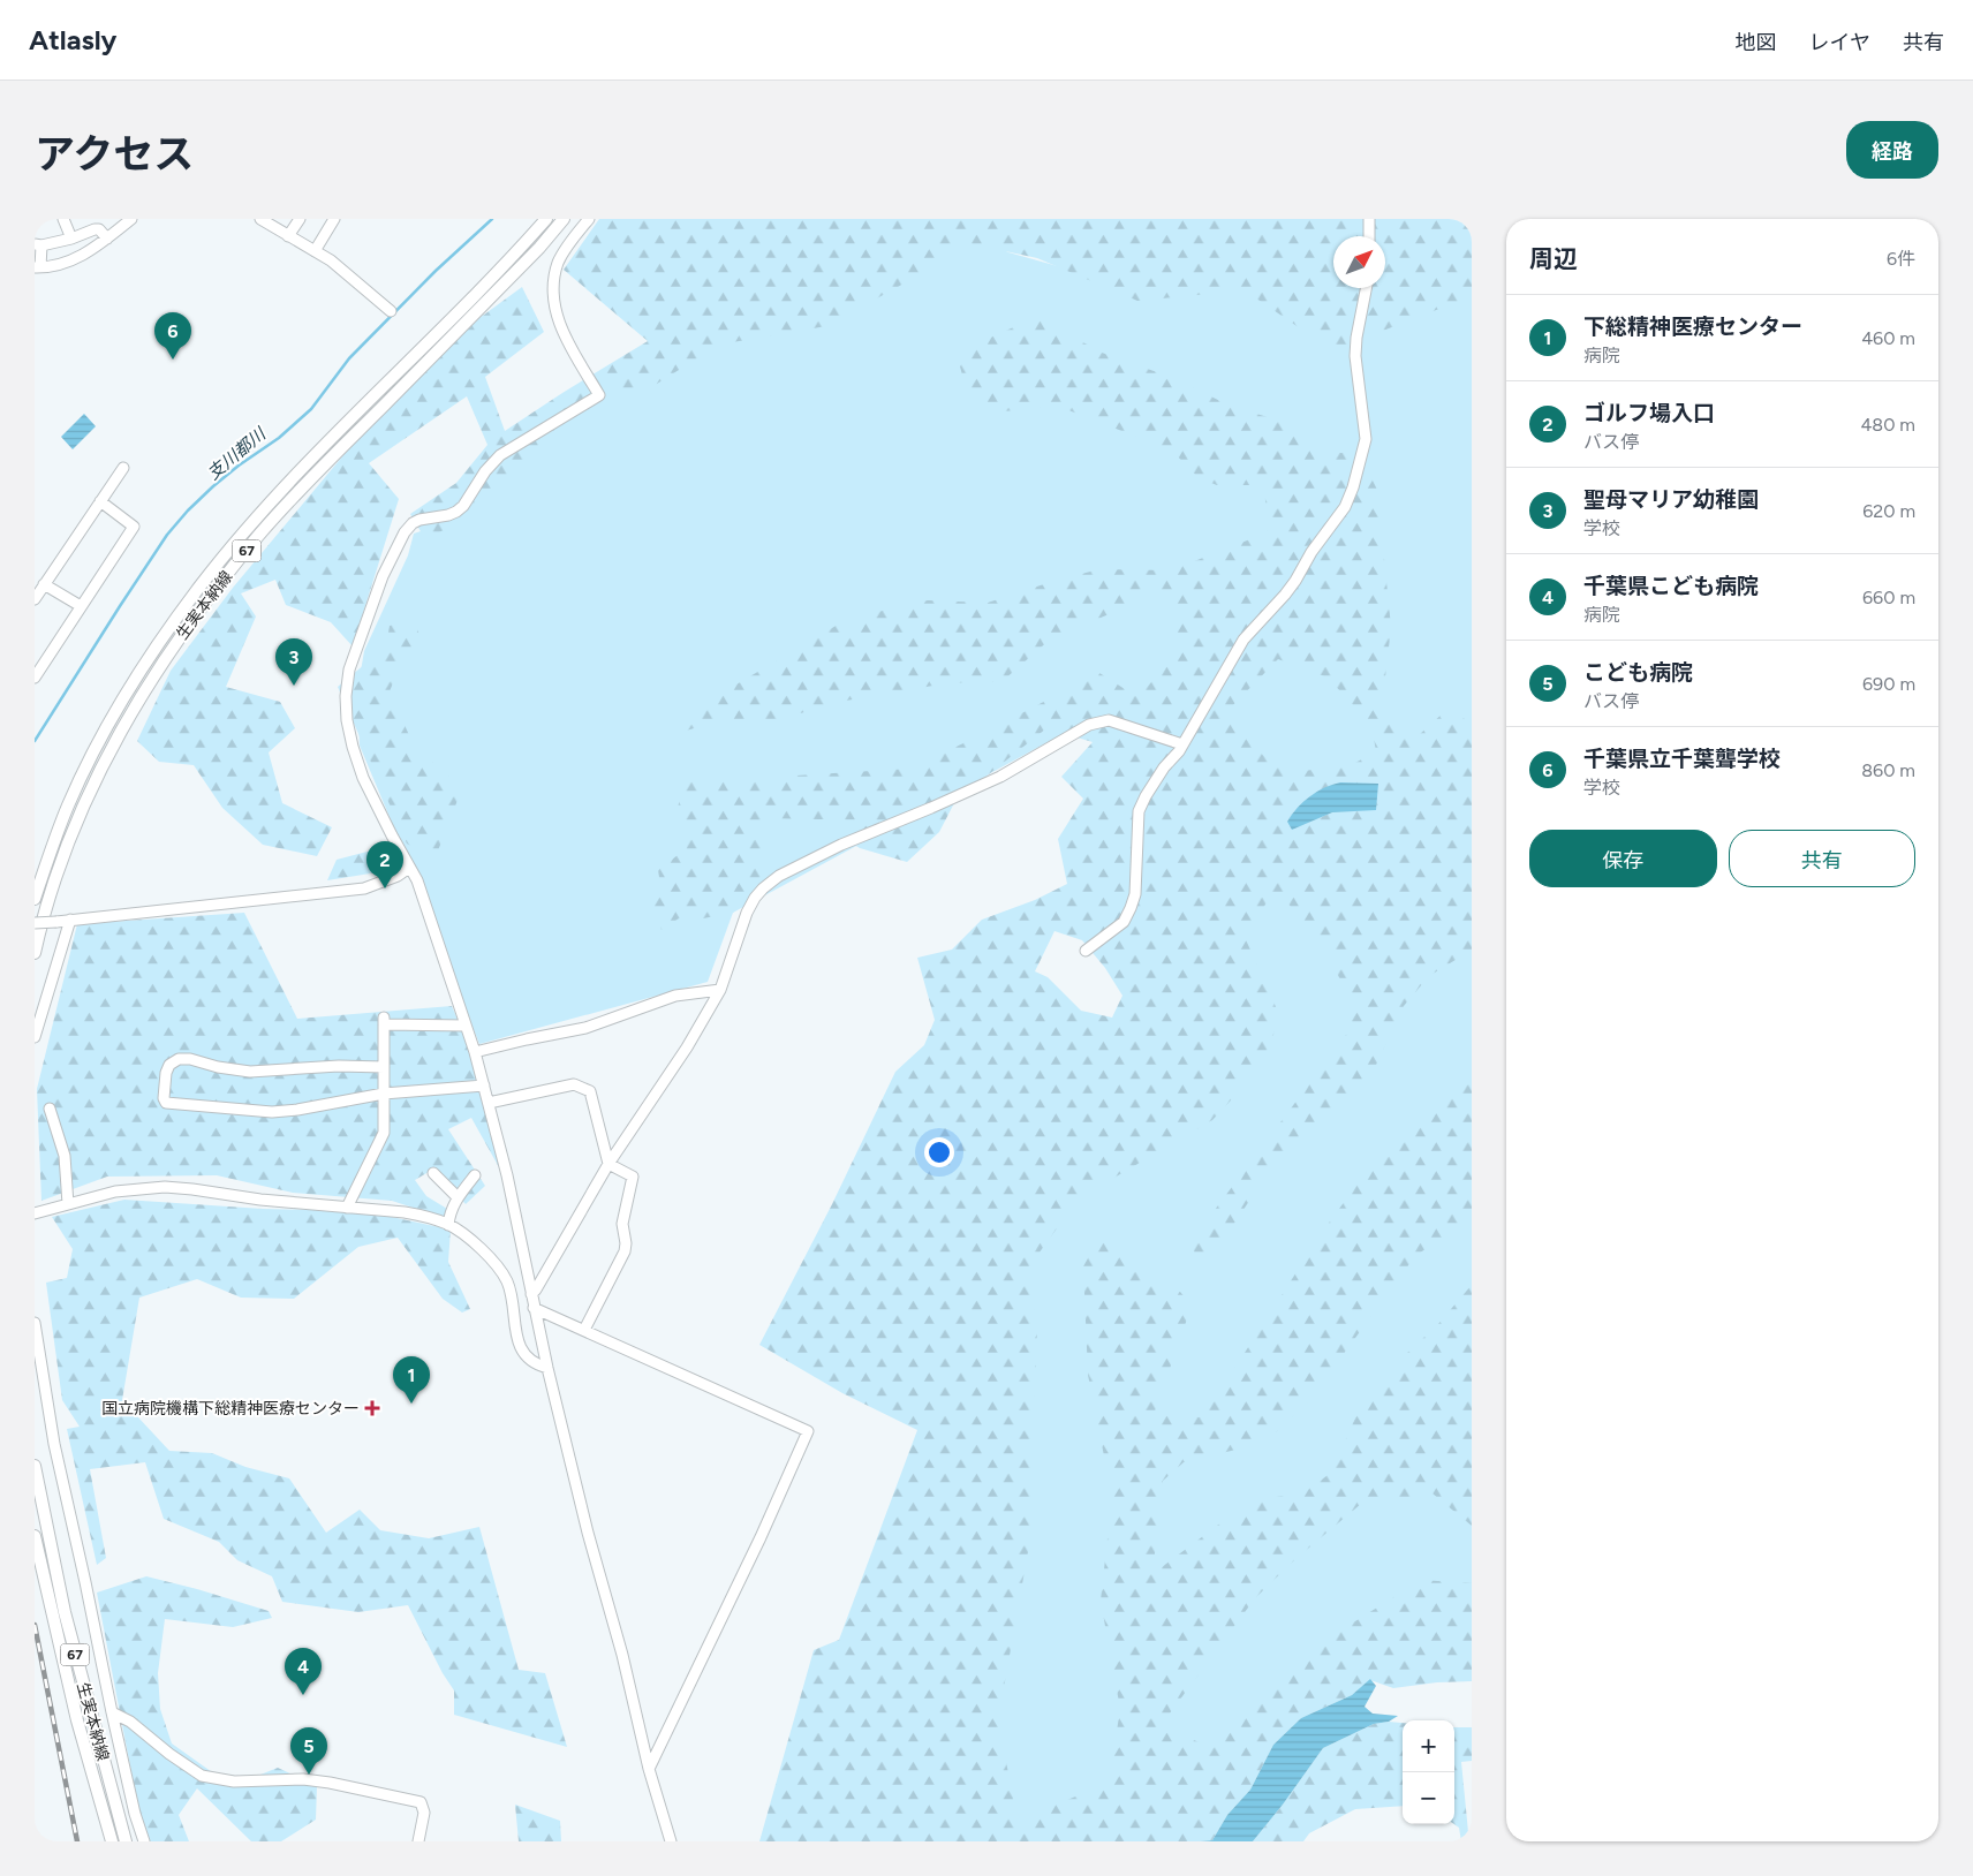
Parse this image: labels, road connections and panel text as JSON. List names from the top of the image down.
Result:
{
  "streets": {
    "main road": ["67", "生実本納線"]
  },
  "water": ["支川都川"],
  "places": {
    "health": ["国立病院機構下総精神医療センター"]
  },
  "north": "top right",
  "page": {
    "header": "Atlasly",
    "nav": ["地図", "レイヤ", "共有"],
    "title": "アクセス",
    "buttons": [
      "経路",
      ["保存", "共有"]
    ],
    "heading": ["周辺", "6件"],
    "list": [
      {
        "mark": "1",
        "name": "下総精神医療センター",
        "note": "病院",
        "value": "460 m"
      },
      {
        "mark": "2",
        "name": "ゴルフ場入口",
        "note": "バス停",
        "value": "480 m"
      },
      {
        "mark": "3",
        "name": "聖母マリア幼稚園",
        "note": "学校",
        "value": "620 m"
      },
      {
        "mark": "4",
        "name": "千葉県こども病院",
        "note": "病院",
        "value": "660 m"
      },
      {
        "mark": "5",
        "name": "こども病院",
        "note": "バス停",
        "value": "690 m"
      },
      {
        "mark": "6",
        "name": "千葉県立千葉聾学校",
        "note": "学校",
        "value": "860 m"
      }
    ],
    "pins": [
      "6",
      "3",
      "2",
      "1",
      "4",
      "5"
    ],
    "map_buttons": ["+", "−"]
  }
}
